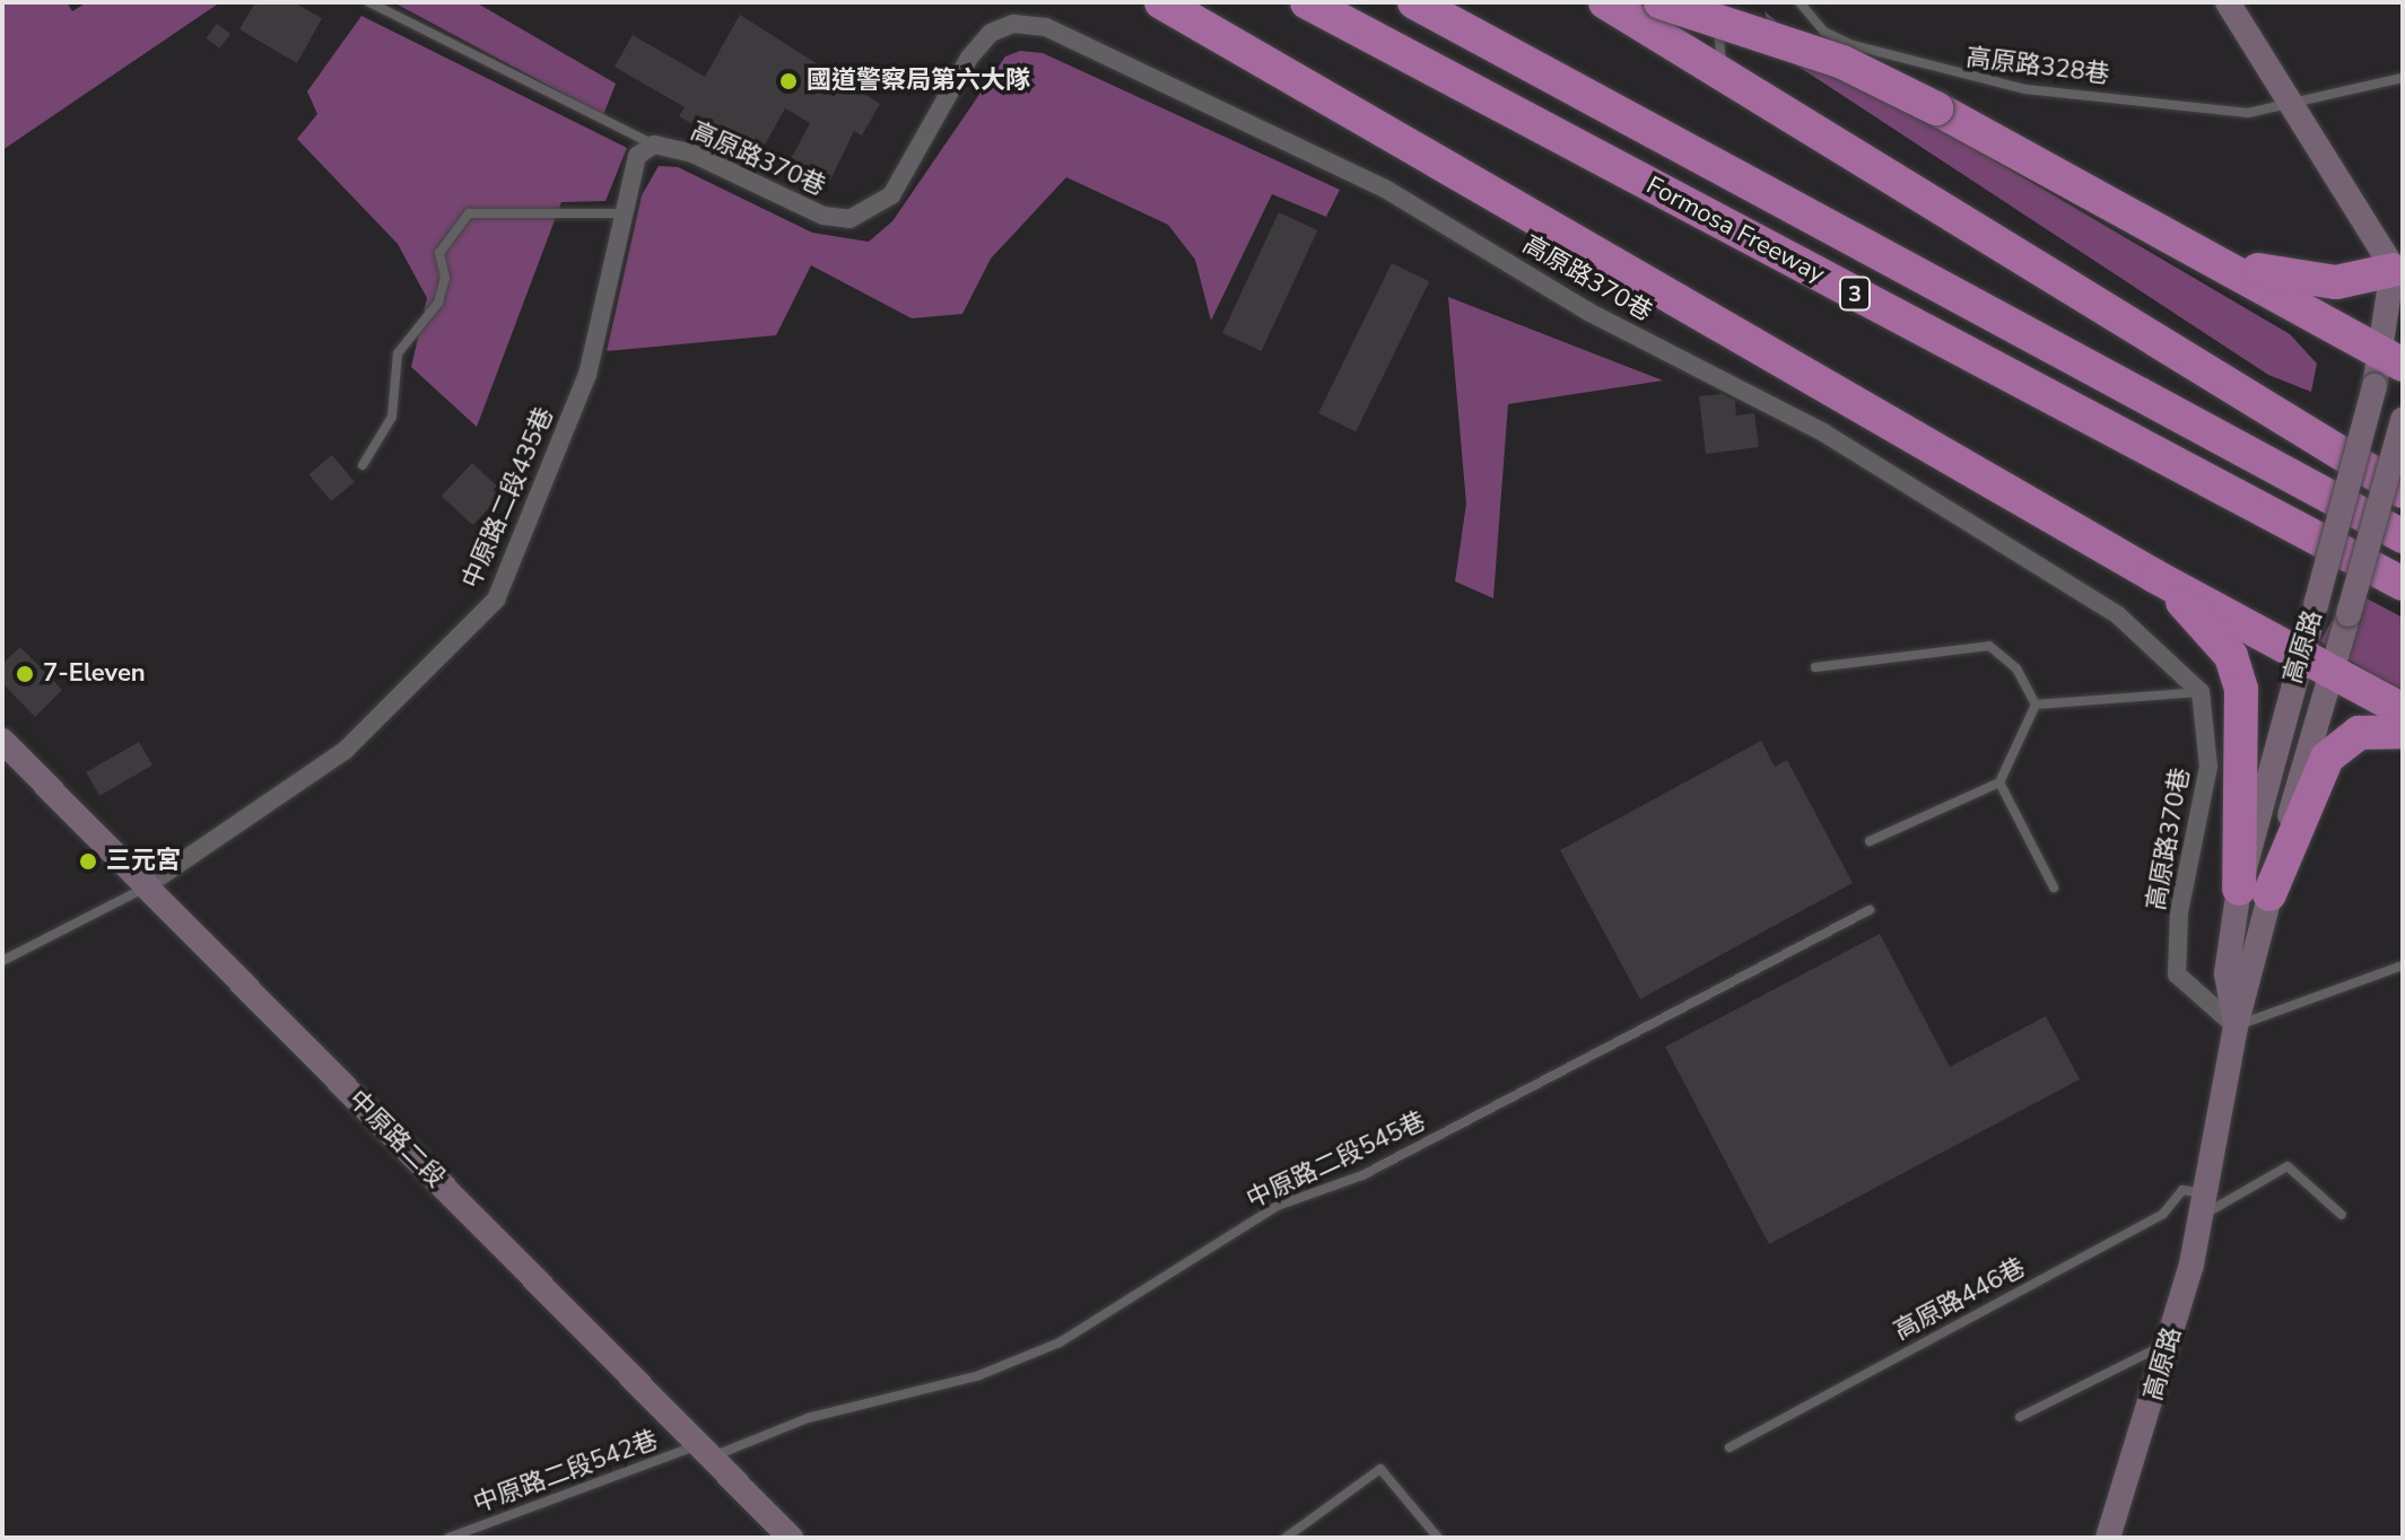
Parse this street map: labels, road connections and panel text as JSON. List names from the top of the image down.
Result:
{
  "streets": {
    "highway": ["Formosa Freeway", "3"],
    "street": [
      "高原路370巷",
      "中原路二段435巷",
      "高原路",
      "中原路二段"
    ],
    "lane": [
      "高原路328巷",
      "中原路二段545巷",
      "高原路446巷",
      "中原路二段542巷"
    ]
  },
  "crossings": [
    ["高原路370巷", "中原路二段435巷"],
    ["高原路370巷", "高原路"],
    ["中原路二段435巷", "中原路二段"],
    ["高原路", "高原路446巷"],
    ["中原路二段", "中原路二段545巷"],
    ["中原路二段", "中原路二段542巷"],
    ["中原路二段545巷", "中原路二段542巷"]
  ],
  "places": ["國道警察局第六大隊", "7-Eleven", "三元宮"]
}
